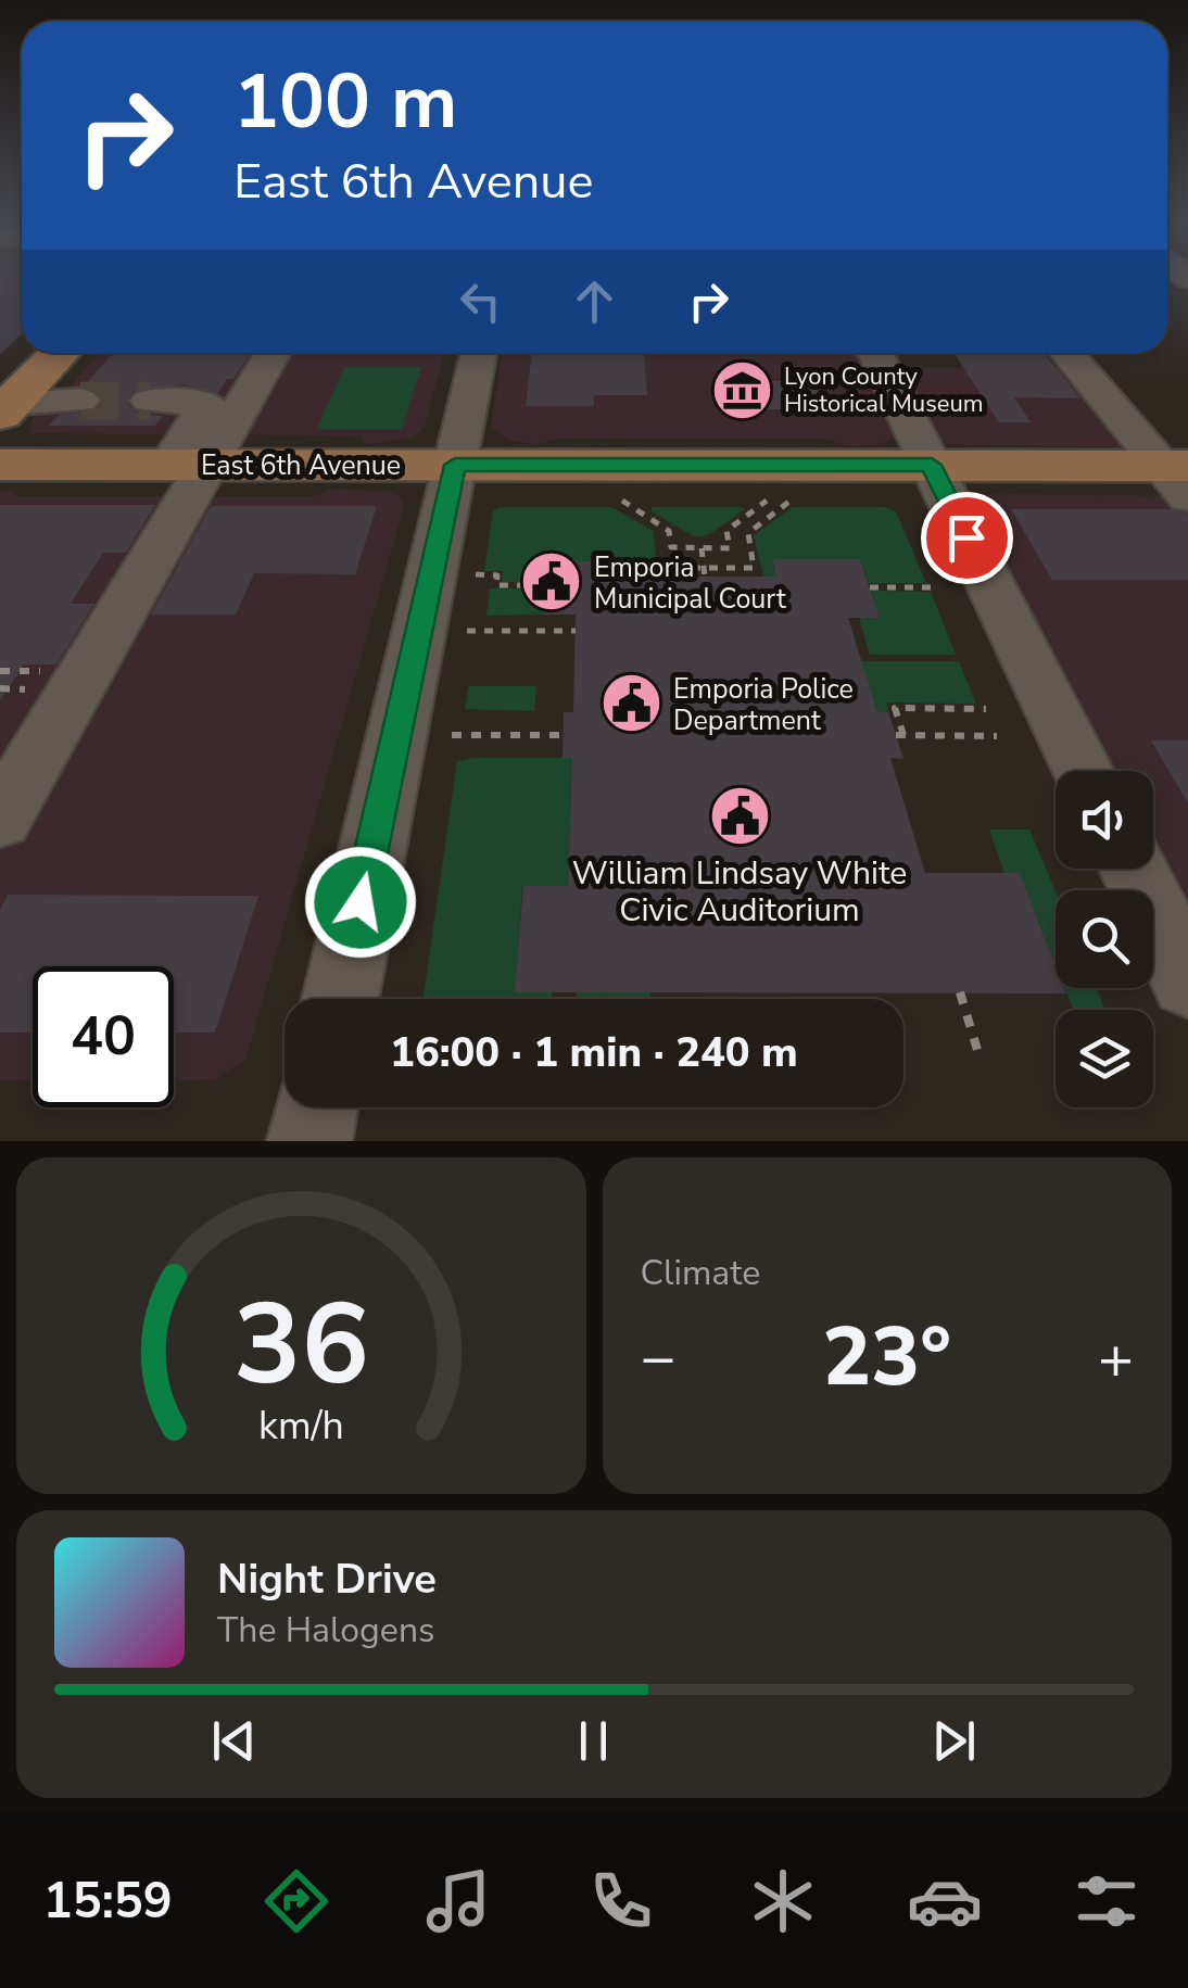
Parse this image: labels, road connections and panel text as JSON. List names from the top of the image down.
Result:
{
  "streets": {
    "main road": ["East 6th Avenue"]
  },
  "places": {
    "museum": ["Lyon County Historical Museum"],
    "public building": ["Emporia Municipal Court", "Emporia Police Department", "William Lindsay White Civic Auditorium"]
  },
  "page": {
    "turn": ["100 m", "East 6th Avenue"],
    "limit": "40",
    "trip": "16:00 · 1 min · 240 m",
    "tile": "Climate",
    "heat": ["−", "23°", "+"],
    "song": ["Night Drive", "The Halogens"],
    "tabs": "15:59",
    "gauge": ["36", "km/h"]
  }
}
